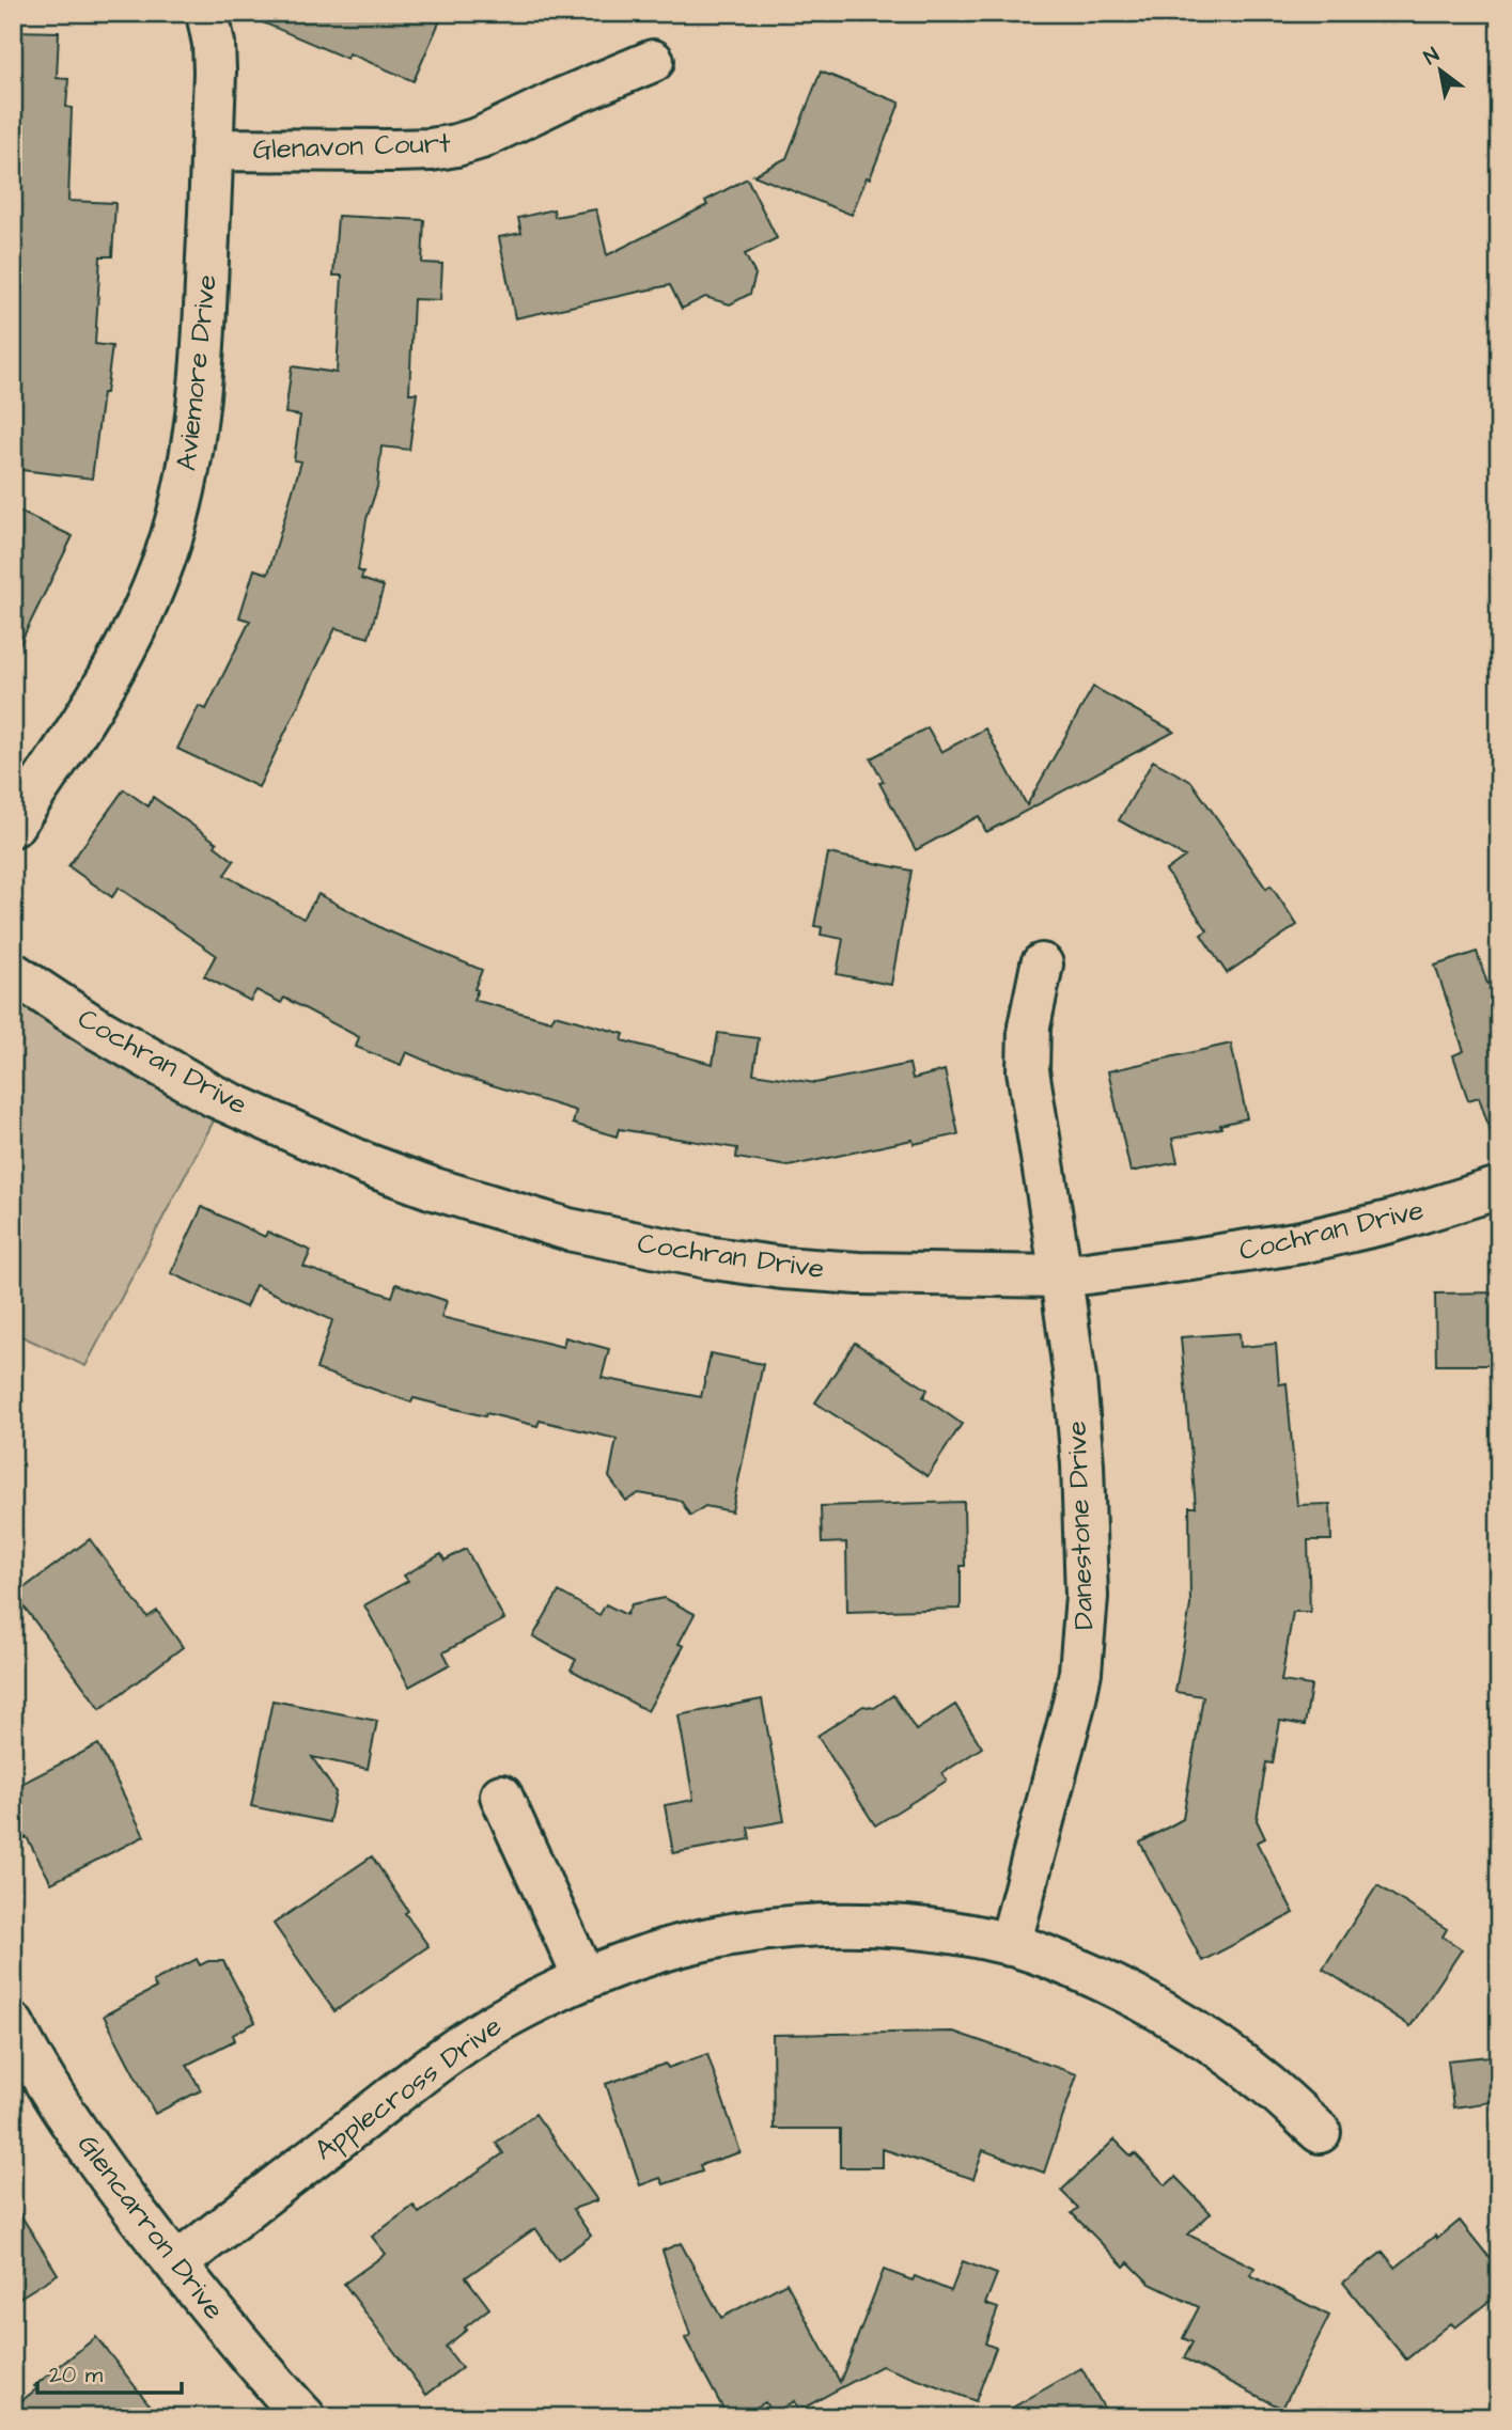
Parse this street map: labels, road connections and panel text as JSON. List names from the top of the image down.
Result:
{
  "streets": {
    "street": [
      "Glenavon Court",
      "Aviemore Drive",
      "Cochran Drive",
      "Danestone Drive",
      "Applecross Drive",
      "Glencarron Drive"
    ]
  },
  "crossings": [
    ["Glenavon Court", "Aviemore Drive"],
    ["Cochran Drive", "Danestone Drive"],
    ["Danestone Drive", "Applecross Drive"],
    ["Applecross Drive", "Glencarron Drive"]
  ],
  "scale_bar": "20 m",
  "north": "top left"
}
